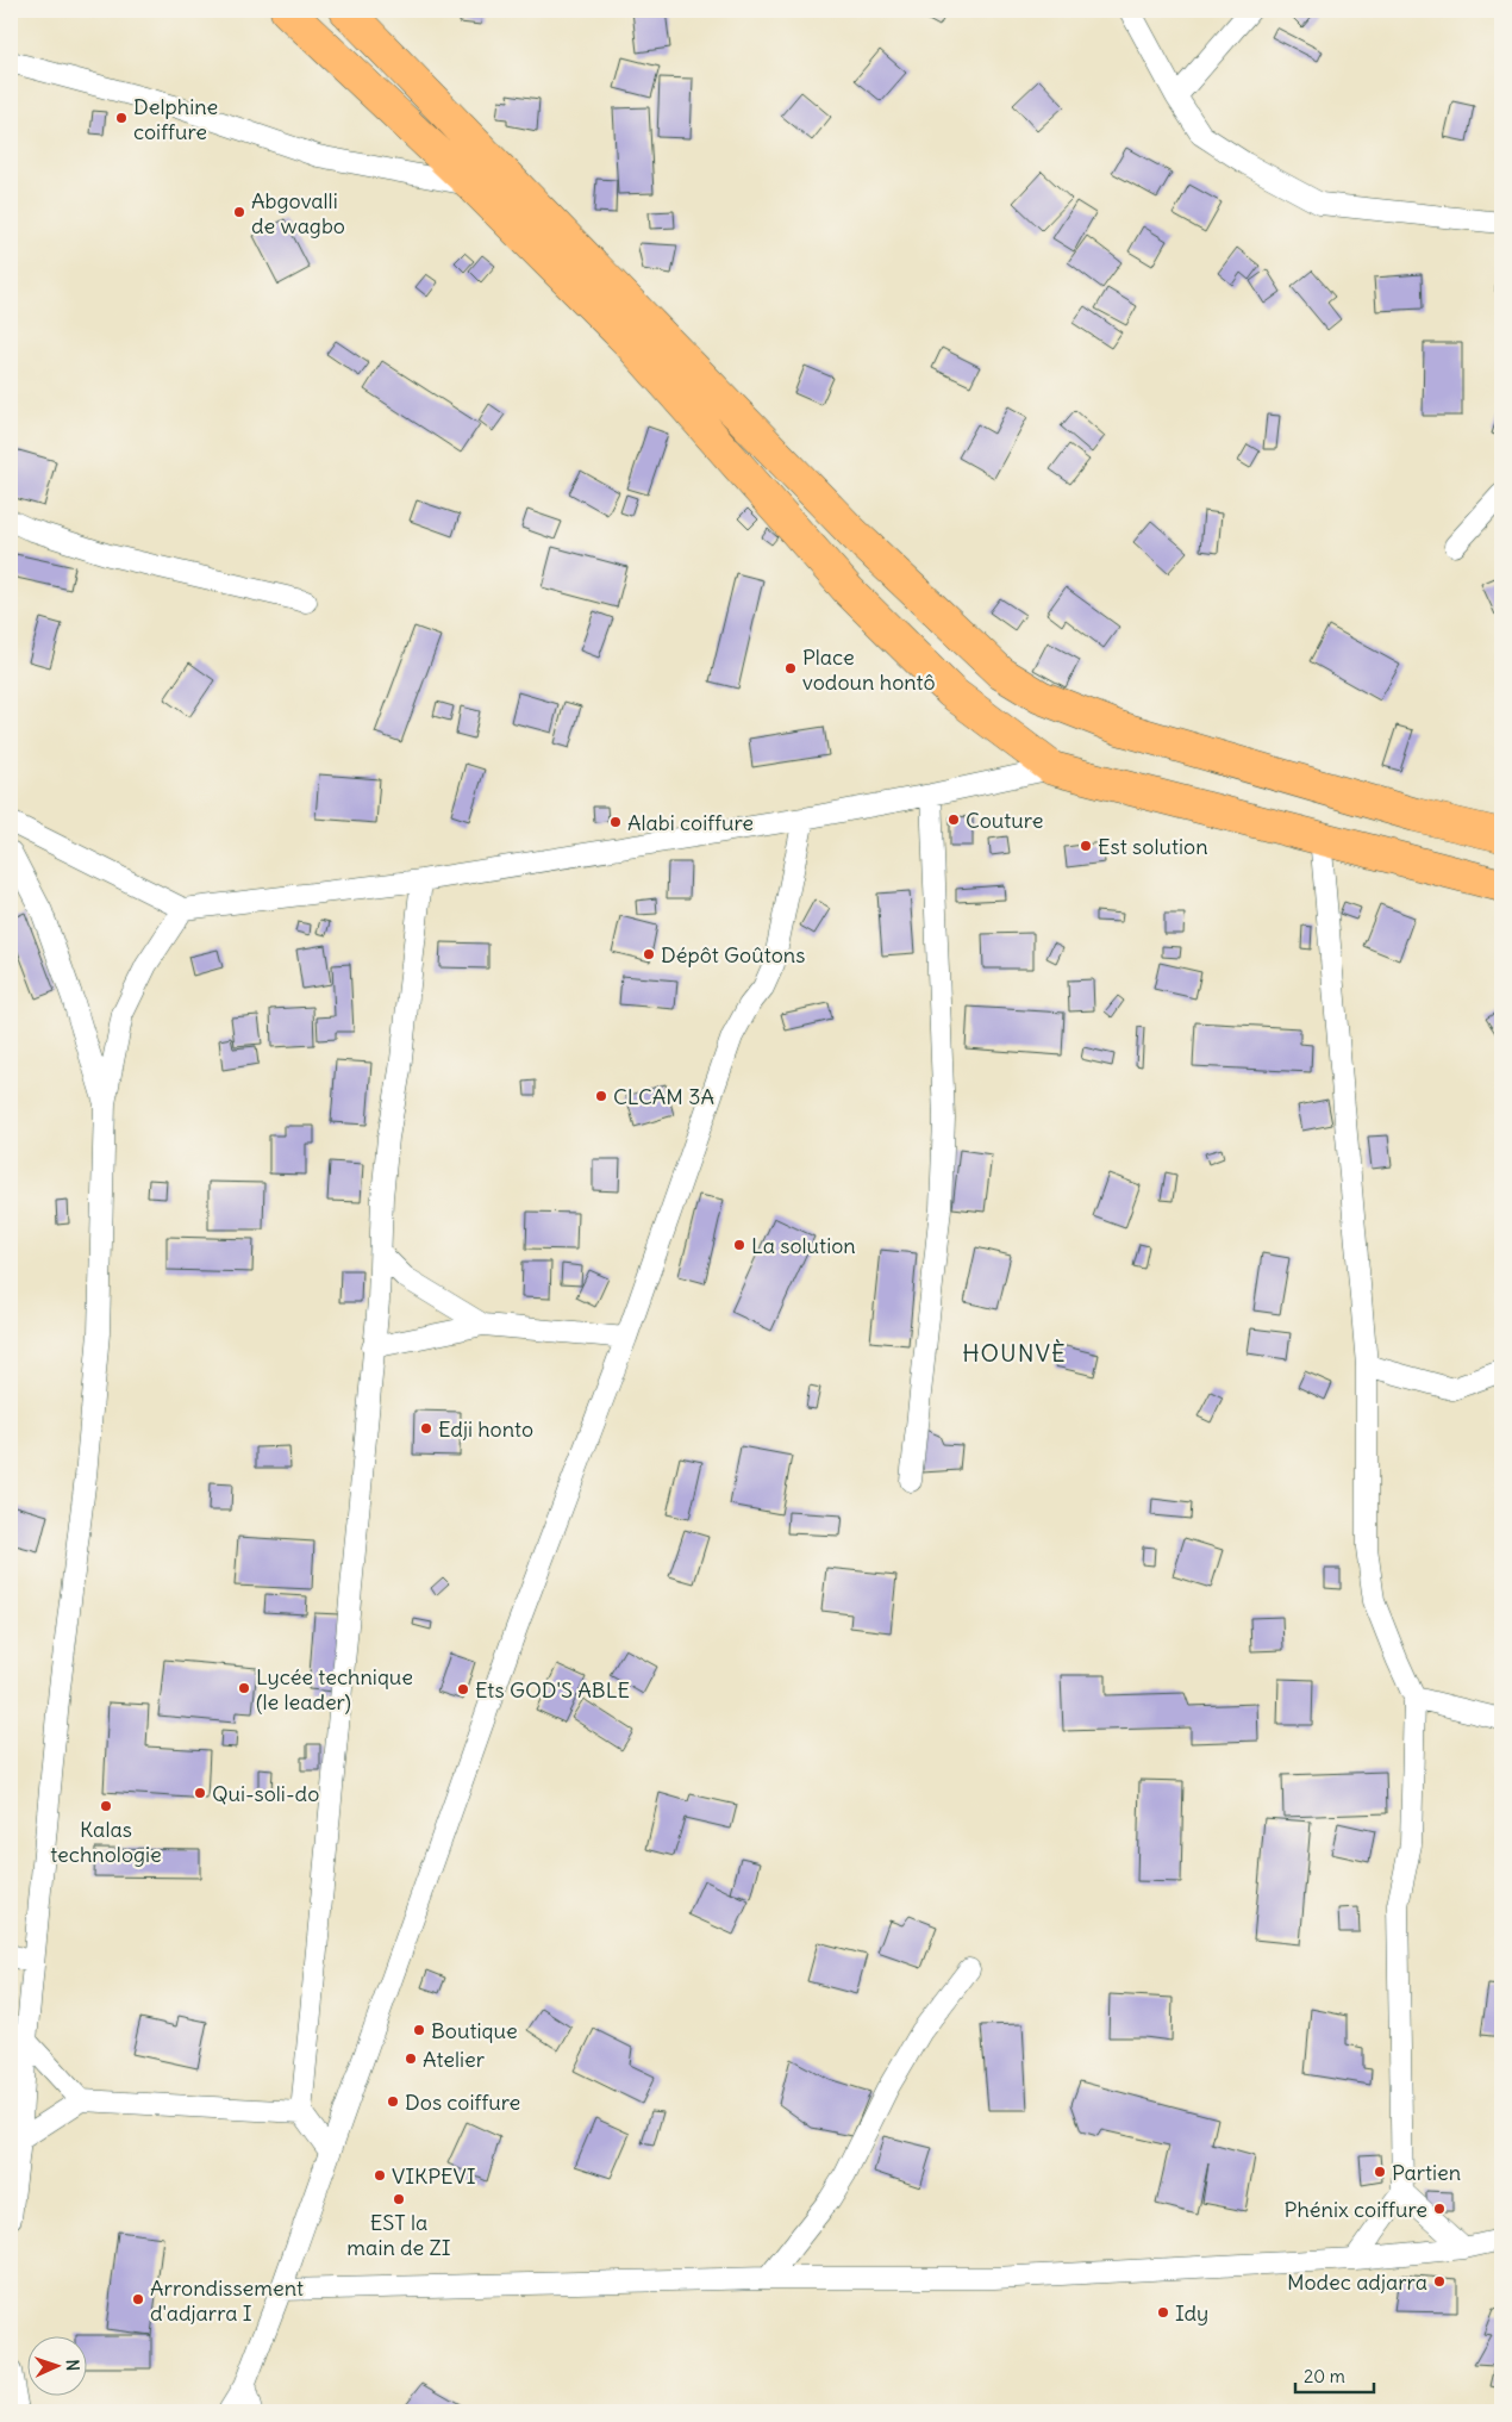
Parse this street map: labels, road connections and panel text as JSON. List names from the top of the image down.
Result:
{
  "districts": ["HOUNVÈ"],
  "places": [
    "Delphine coiffure",
    "Abgovalli de wagbo",
    "Place vodoun hontô",
    "Couture",
    "Alabi coiffure",
    "Est solution",
    "Dépôt Goûtons",
    "CLCAM 3A",
    "La solution",
    "Edji honto",
    "Lycée technique (le leader)",
    "Ets GOD'S ABLE",
    "Qui-soli-do",
    "Kalas technologie",
    "Boutique",
    "Atelier",
    "Dos coiffure",
    "Partien",
    "VIKPEVI",
    "EST la main de ZI",
    "Phénix coiffure",
    "Modec adjarra",
    "Arrondissement d'adjarra I",
    "Idy"
  ],
  "scale_bar": "20 m",
  "north": "right"
}
